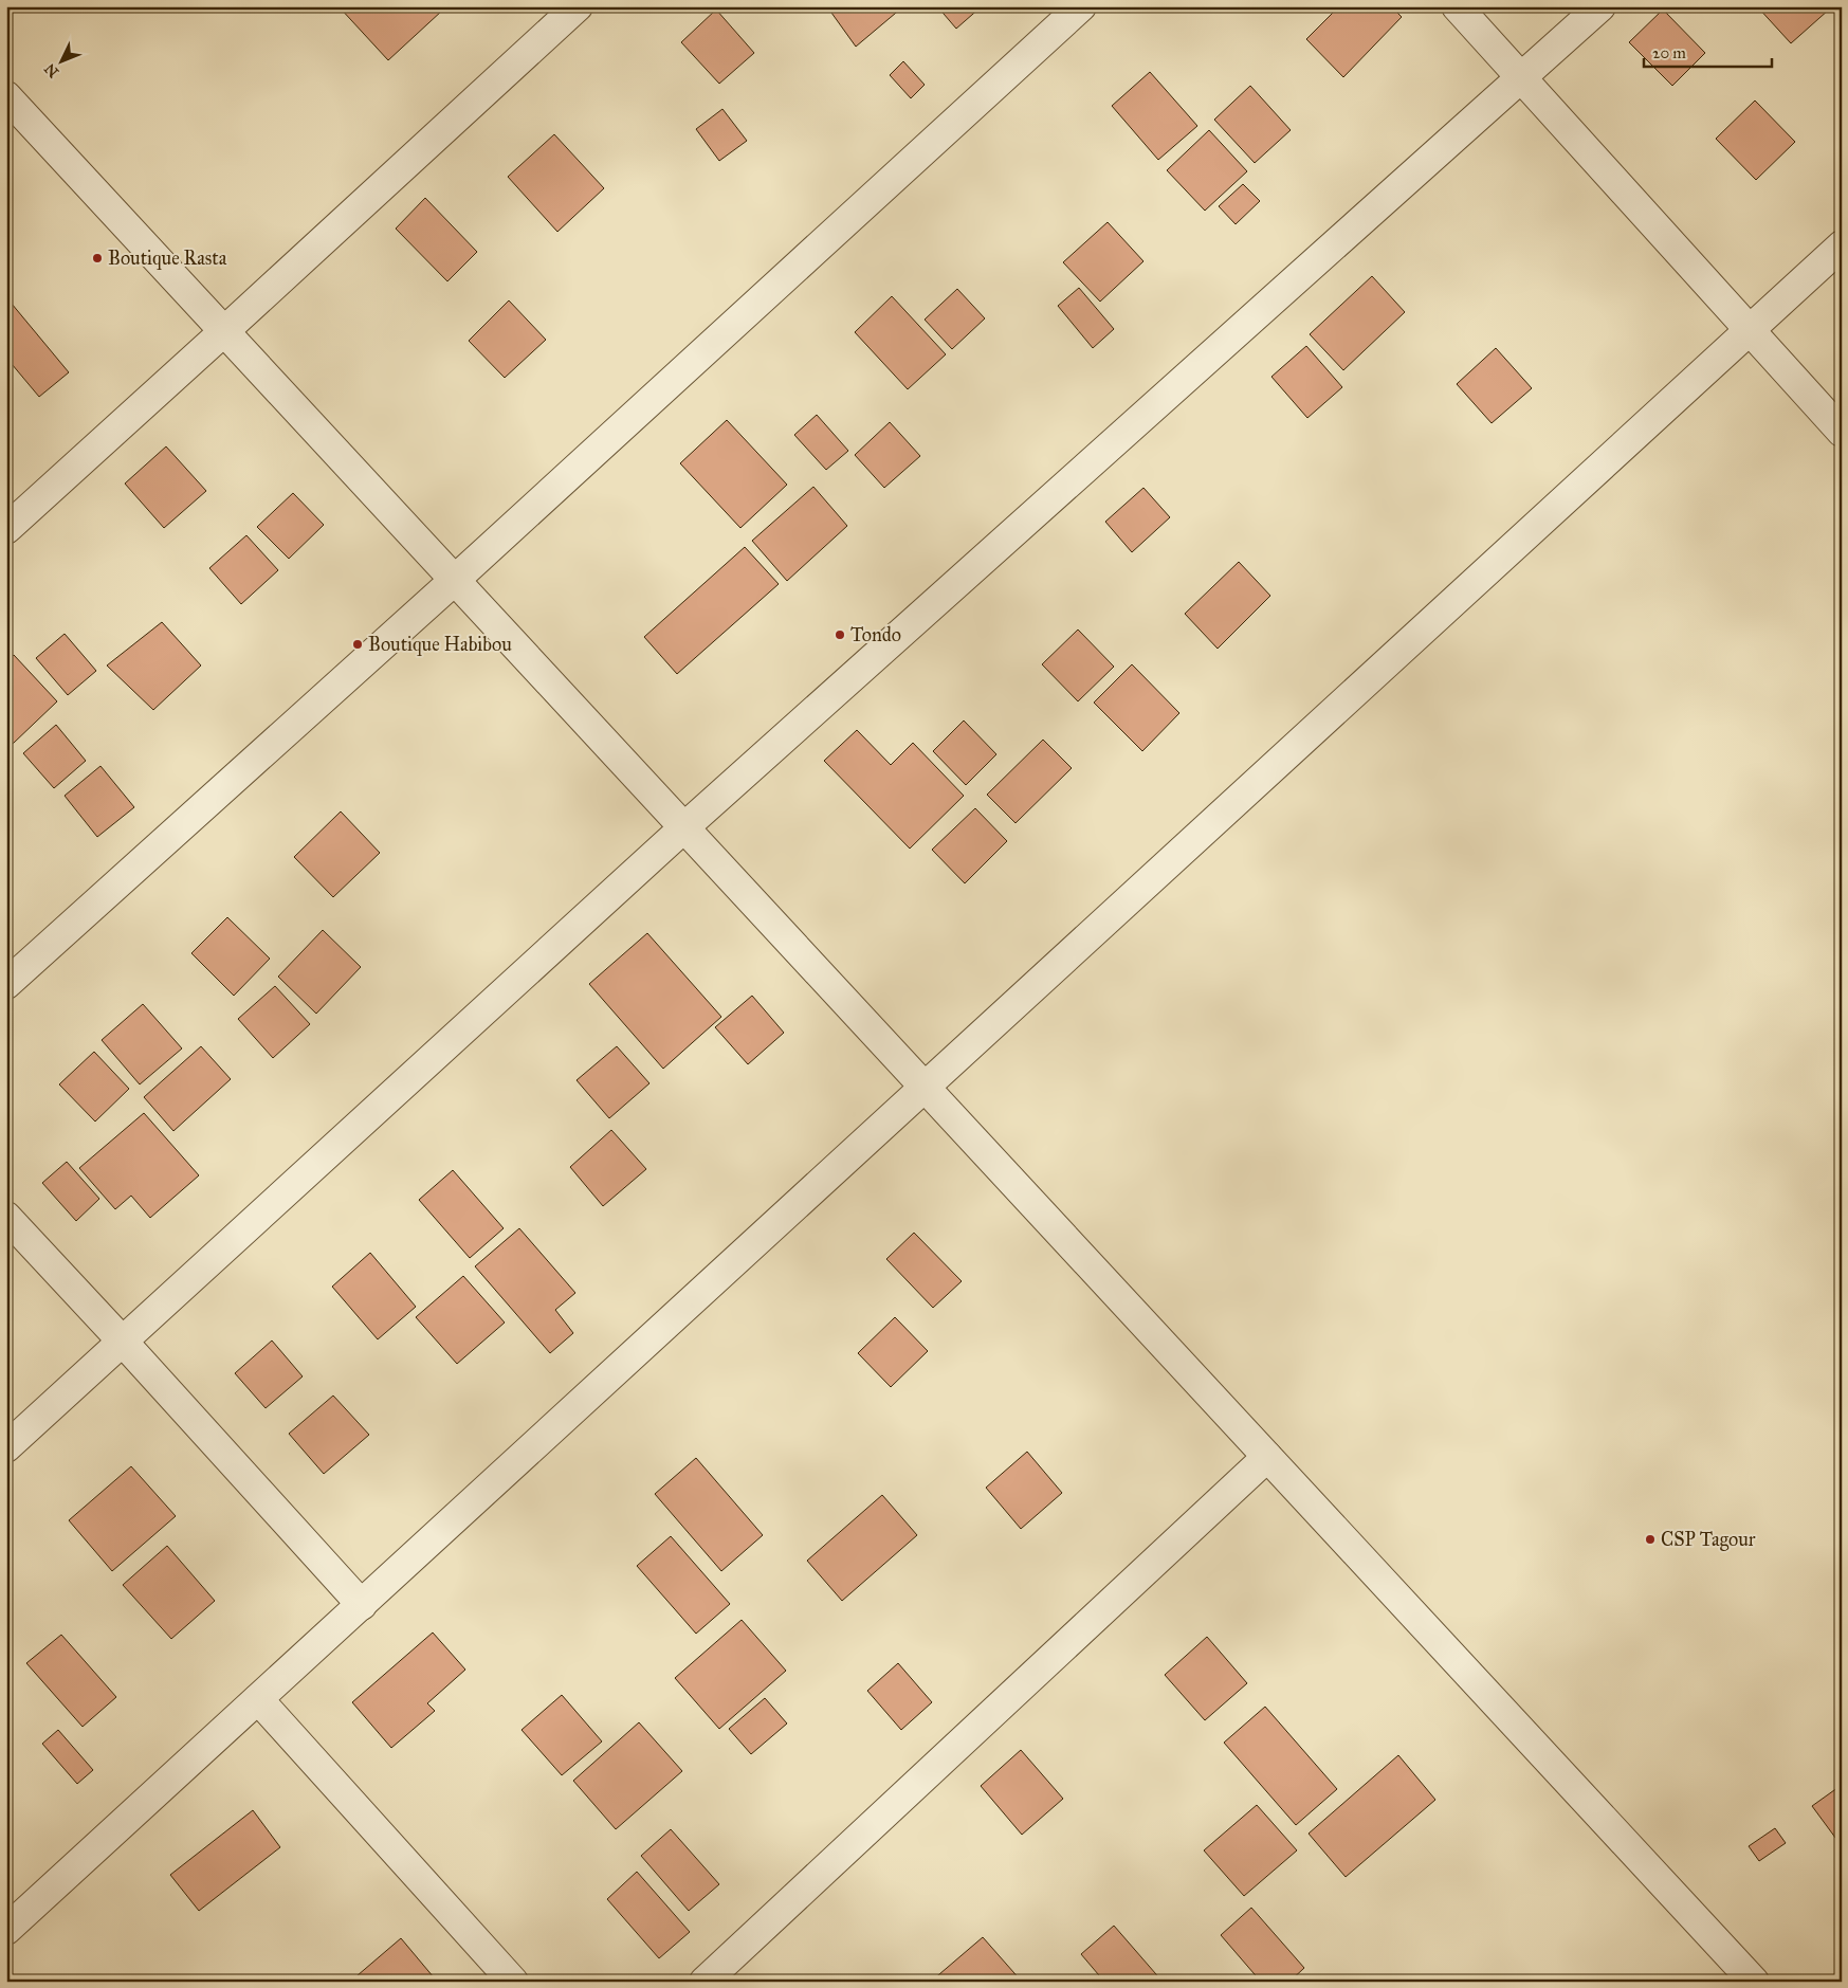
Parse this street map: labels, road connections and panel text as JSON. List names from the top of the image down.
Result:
{
  "places": [
    "Boutique Rasta",
    "Tondo",
    "Boutique Habibou",
    "CSP Tagour"
  ],
  "scale_bar": "20 m",
  "north": "bottom left"
}
